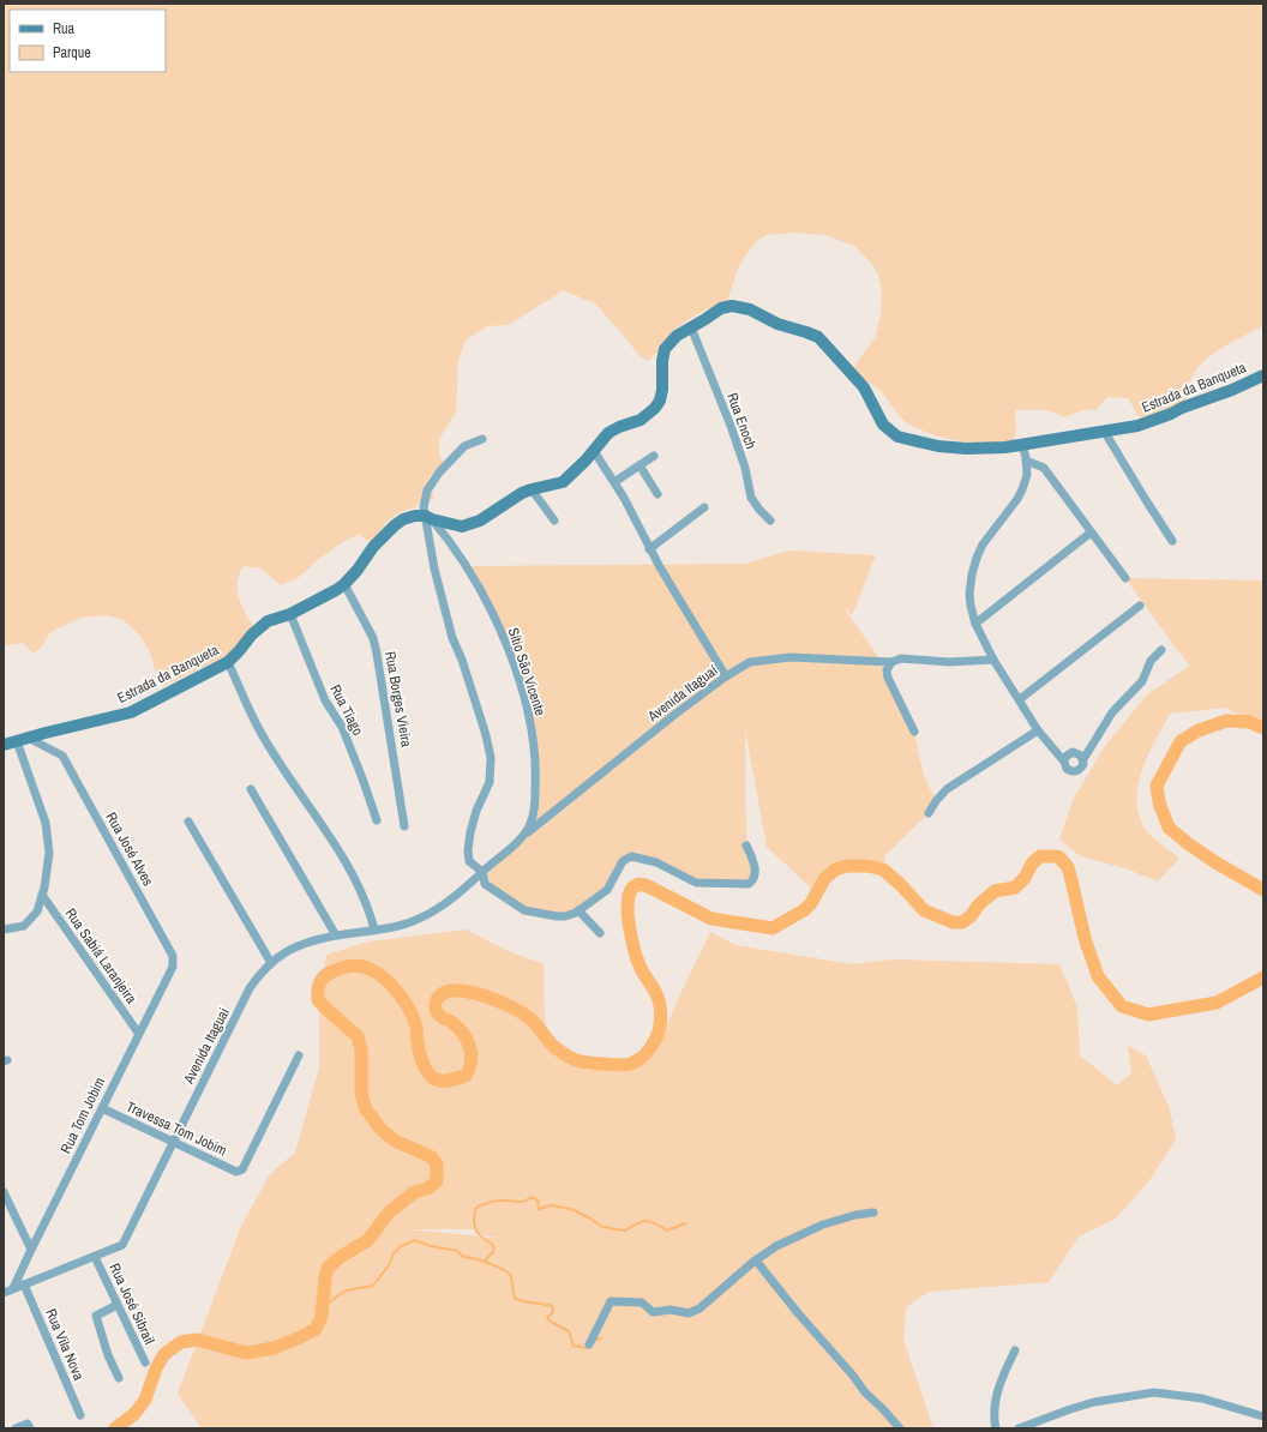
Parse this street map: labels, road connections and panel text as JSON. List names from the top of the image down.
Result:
{
  "streets": {
    "street": [
      "Estrada da Banqueta",
      "Rua Enoch",
      "Sítio São Vicente",
      "Avenida Itaguaí",
      "Rua Borges Vieira",
      "Rua Tiago",
      "Rua José Alves",
      "Rua Sabiá Laranjeira",
      "Avenida Itaguai",
      "Rua Tom Jobim",
      "Travessa Tom Jobim",
      "Rua José Sibrail",
      "Rua Vila Nova"
    ]
  },
  "crossings": [
    ["Estrada da Banqueta", "Rua Enoch"],
    ["Estrada da Banqueta", "Sítio São Vicente"],
    ["Estrada da Banqueta", "Rua Borges Vieira"],
    ["Estrada da Banqueta", "Rua Tiago"],
    ["Estrada da Banqueta", "Rua José Alves"],
    ["Sítio São Vicente", "Avenida Itaguaí"],
    ["Rua José Alves", "Rua Tom Jobim"],
    ["Rua Sabiá Laranjeira", "Rua Tom Jobim"],
    ["Avenida Itaguai", "Rua Tom Jobim"],
    ["Avenida Itaguai", "Travessa Tom Jobim"],
    ["Avenida Itaguai", "Rua José Sibrail"],
    ["Avenida Itaguai", "Rua Vila Nova"],
    ["Rua Tom Jobim", "Travessa Tom Jobim"]
  ],
  "legend": ["Rua", "Parque"]
}
